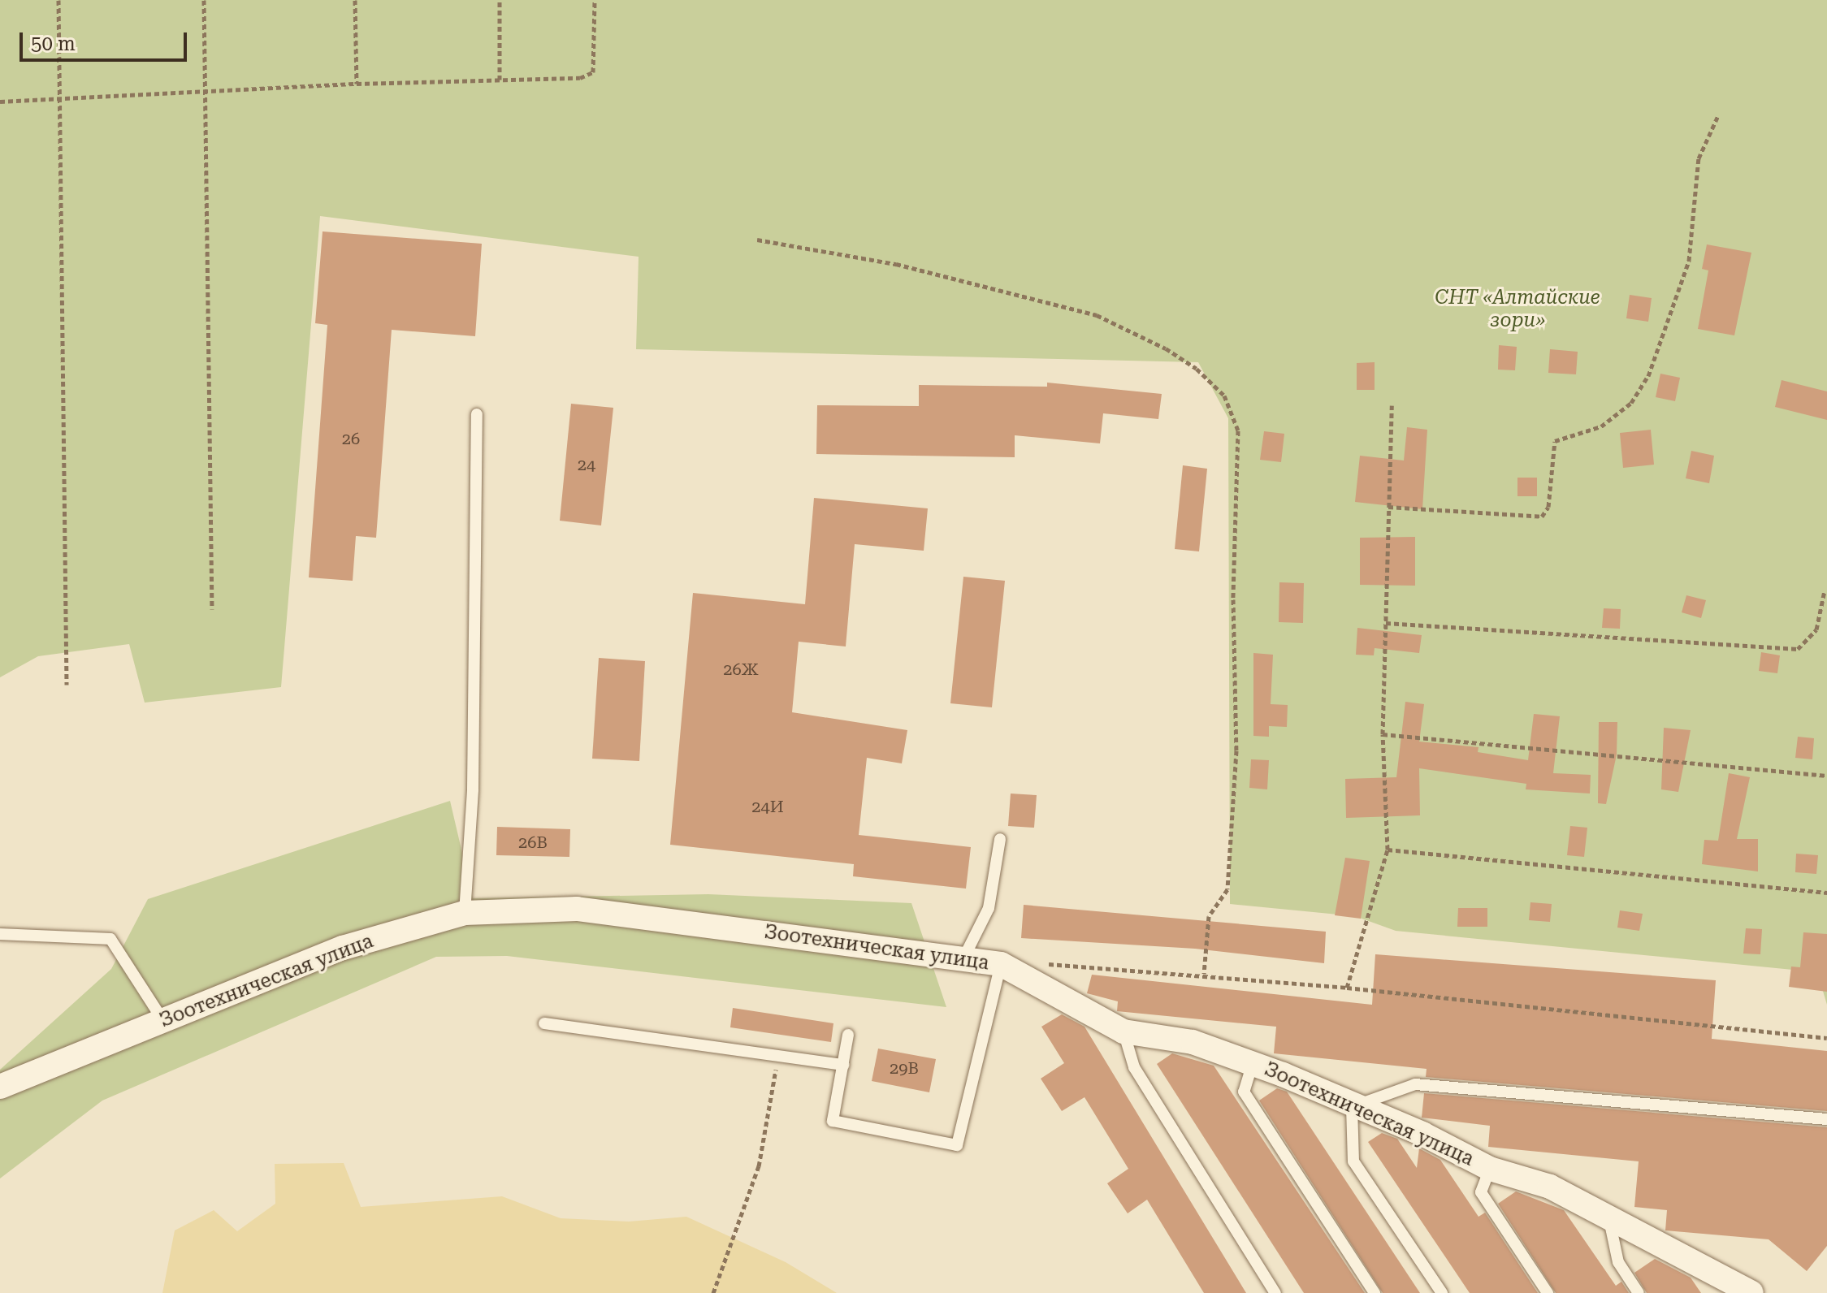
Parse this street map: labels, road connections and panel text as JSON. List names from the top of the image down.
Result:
{
  "streets": {
    "street": ["Зоотехническая улица"]
  },
  "parks": ["СНТ «Алтайские зори»"],
  "house_numbers": [
    "26",
    "24",
    "26Ж",
    "24И",
    "26В",
    "29В"
  ],
  "scale_bar": "50 m"
}
